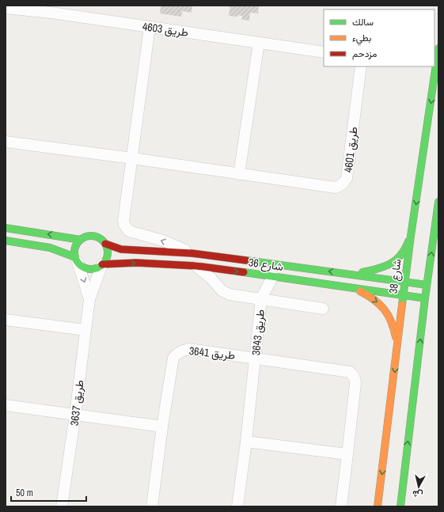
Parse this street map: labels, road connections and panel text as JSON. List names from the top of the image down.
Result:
{
  "streets": {
    "street": [
      "طريق 4603",
      "طريق 4601",
      "شارع 36",
      "شارع 38",
      "طريق 3643",
      "طريق 3641",
      "طريق 3637"
    ]
  },
  "crossings": [
    ["شارع 36", "شارع 38"],
    ["شارع 36", "طريق 3643"],
    ["شارع 36", "طريق 3637"],
    ["طريق 3643", "طريق 3641"]
  ],
  "legend": ["سالك", "بطيء", "مزدحم"],
  "scale_bar": "50 m",
  "north": "bottom"
}
